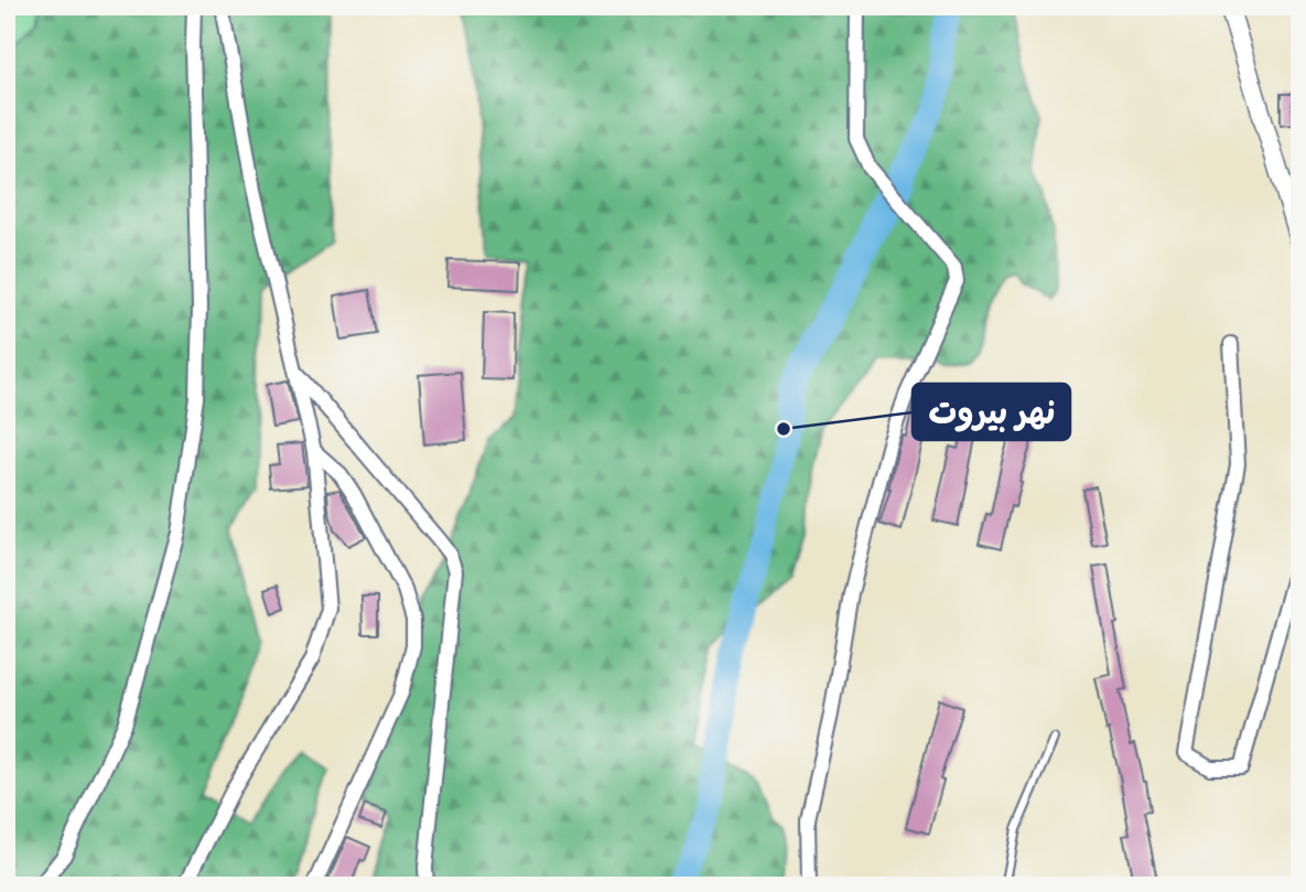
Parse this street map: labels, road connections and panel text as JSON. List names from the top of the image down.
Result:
{
  "places": ["نهر بيروت"]
}
